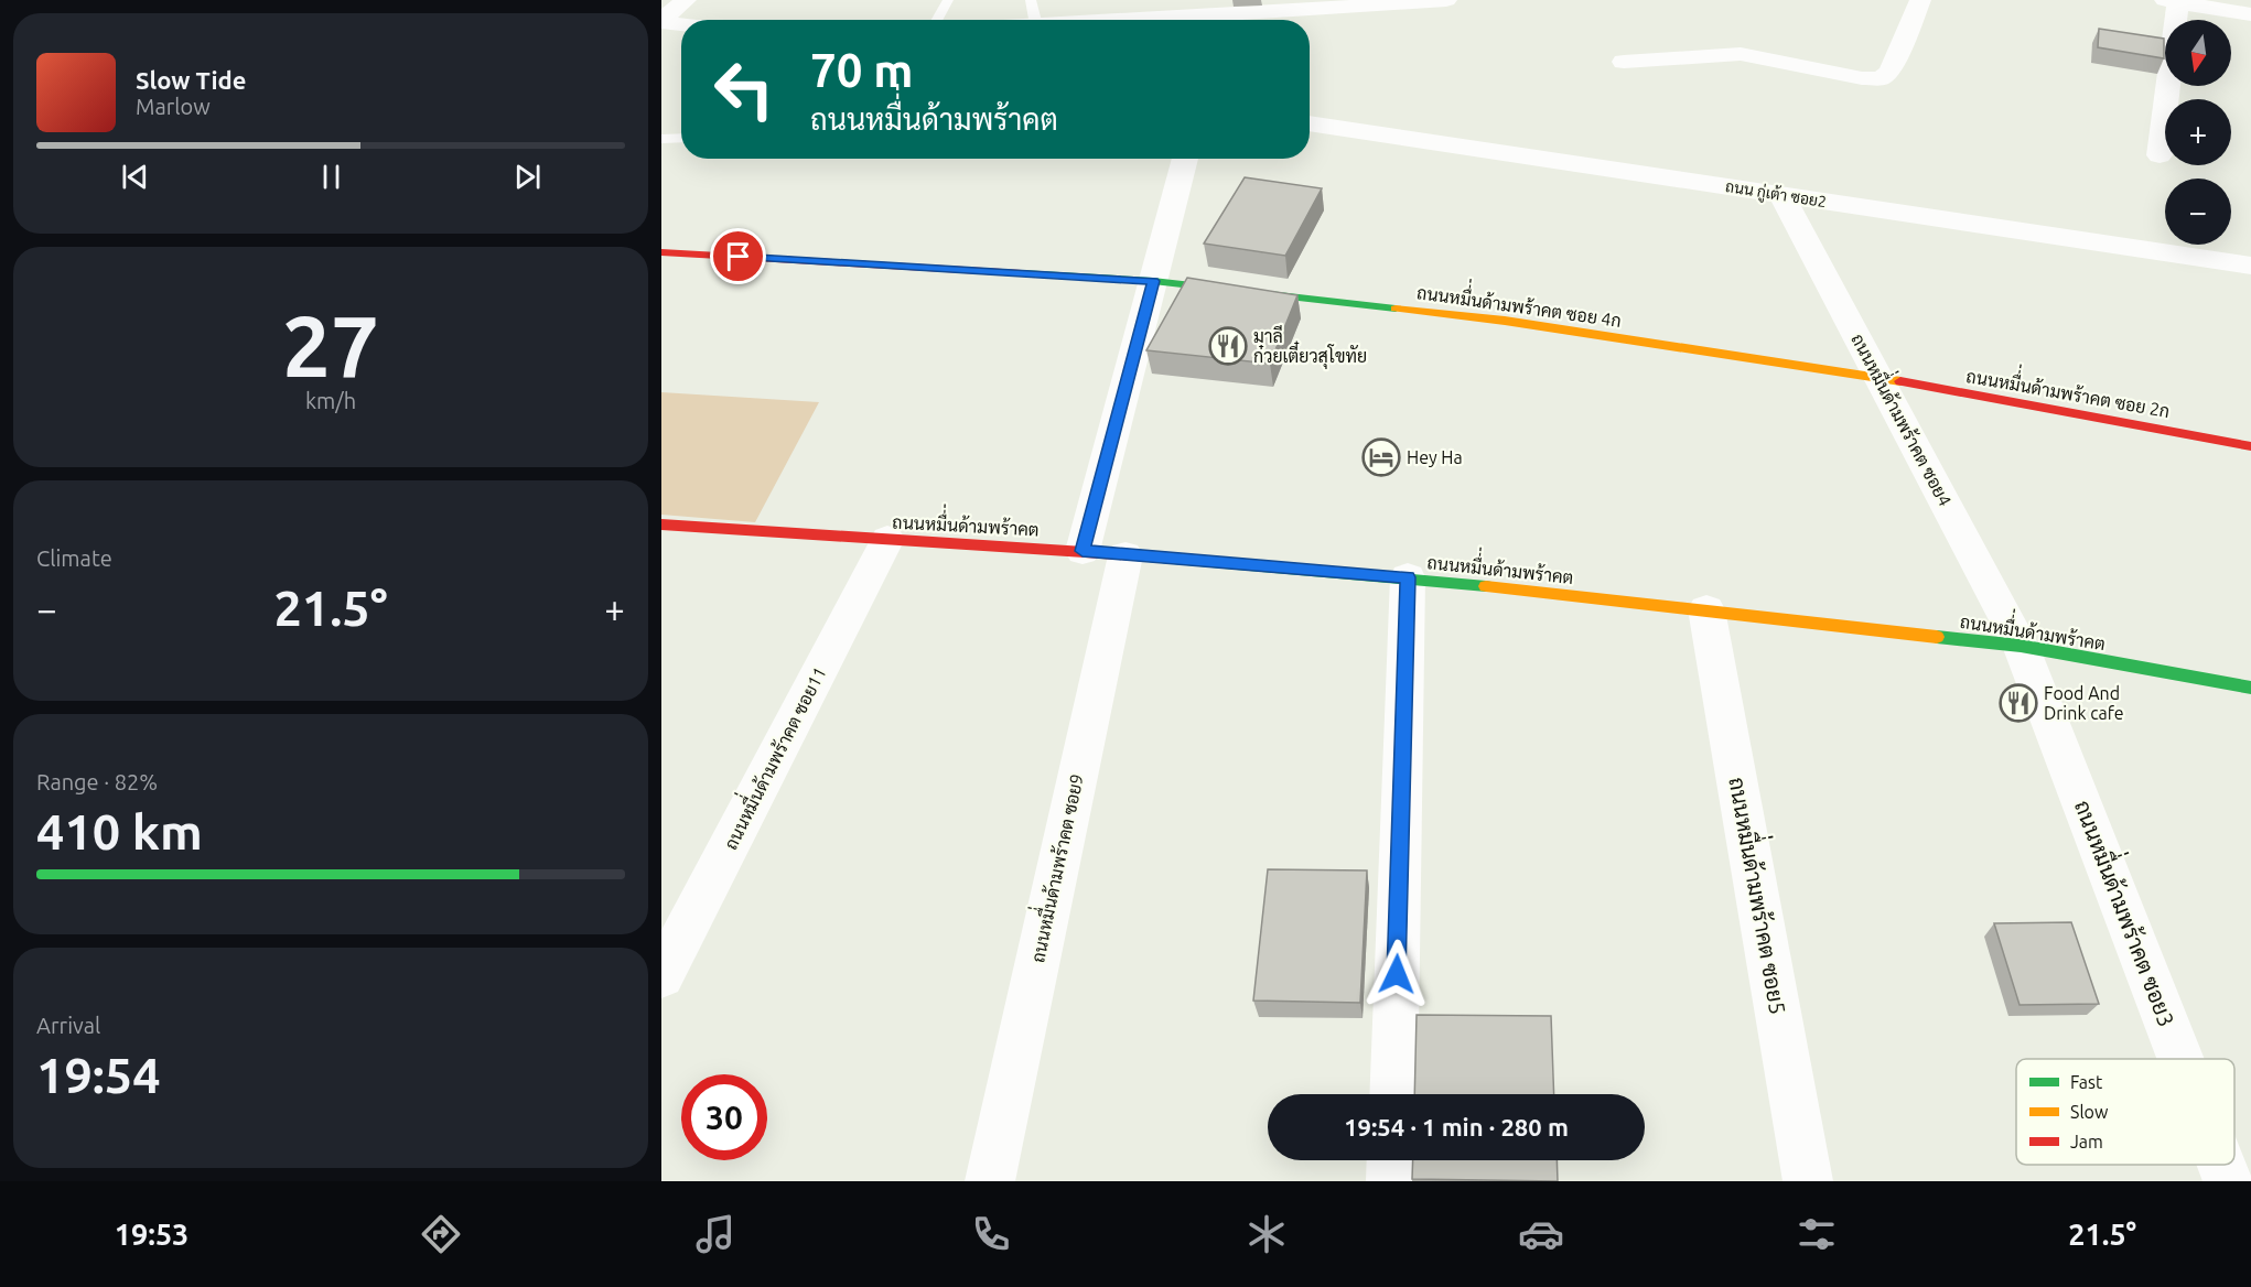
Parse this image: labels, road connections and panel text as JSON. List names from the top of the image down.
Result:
{
  "streets": {
    "street": [
      "ถนน กู่เต้า ซอย2",
      "ถนนหมื่่นด้ามพร้าคต ซอย 4ก",
      "ถนนหมื่่นด้ามพร้าคต ซอย 2ก",
      "ถนนหมื่่นด้ามพร้าคต ซอย4",
      "ถนนหมื่่นด้ามพร้าคต",
      "ถนนหมื่่นด้ามพร้าคต ซอย11",
      "ถนนหมื่่นด้ามพร้าคต ซอย9",
      "ถนนหมื่่นด้ามพร้าคต ซอย5",
      "ถนนหมื่่นด้ามพร้าคต ซอย3"
    ]
  },
  "crossings": [
    ["ถนน กู่เต้า ซอย2", "ถนนหมื่่นด้ามพร้าคต ซอย4"],
    ["ถนนหมื่่นด้ามพร้าคต ซอย 4ก", "ถนนหมื่่นด้ามพร้าคต ซอย 2ก"],
    ["ถนนหมื่่นด้ามพร้าคต ซอย 4ก", "ถนนหมื่่นด้ามพร้าคต ซอย4"],
    ["ถนนหมื่่นด้ามพร้าคต ซอย 2ก", "ถนนหมื่่นด้ามพร้าคต ซอย4"],
    ["ถนนหมื่่นด้ามพร้าคต ซอย4", "ถนนหมื่่นด้ามพร้าคต"],
    ["ถนนหมื่่นด้ามพร้าคต ซอย4", "ถนนหมื่่นด้ามพร้าคต ซอย3"],
    ["ถนนหมื่่นด้ามพร้าคต", "ถนนหมื่่นด้ามพร้าคต ซอย11"],
    ["ถนนหมื่่นด้ามพร้าคต", "ถนนหมื่่นด้ามพร้าคต ซอย9"],
    ["ถนนหมื่่นด้ามพร้าคต", "ถนนหมื่่นด้ามพร้าคต ซอย5"],
    ["ถนนหมื่่นด้ามพร้าคต", "ถนนหมื่่นด้ามพร้าคต ซอย3"]
  ],
  "places": {
    "restaurant": ["มาลี ก๋วยเตี๋ยวสุโขทัย", "Food And Drink cafe"],
    "hotel": ["Hey Ha"]
  },
  "legend": ["Fast", "Slow", "Jam"],
  "north": "bottom",
  "page": {
    "map_buttons": ["+", "−"],
    "turn": ["70 m", "ถนนหมื่่นด้ามพร้าคต"],
    "song": ["Slow Tide", "Marlow"],
    "tile": [
      ["27", "km/h"],
      "Climate",
      ["Range · 82%", "410 km"],
      ["Arrival", "19:54"]
    ],
    "heat": ["−", "21.5°", "+"],
    "limit": "30",
    "trip": "19:54 · 1 min · 280 m",
    "tabs": ["19:53", "21.5°"]
  }
}
